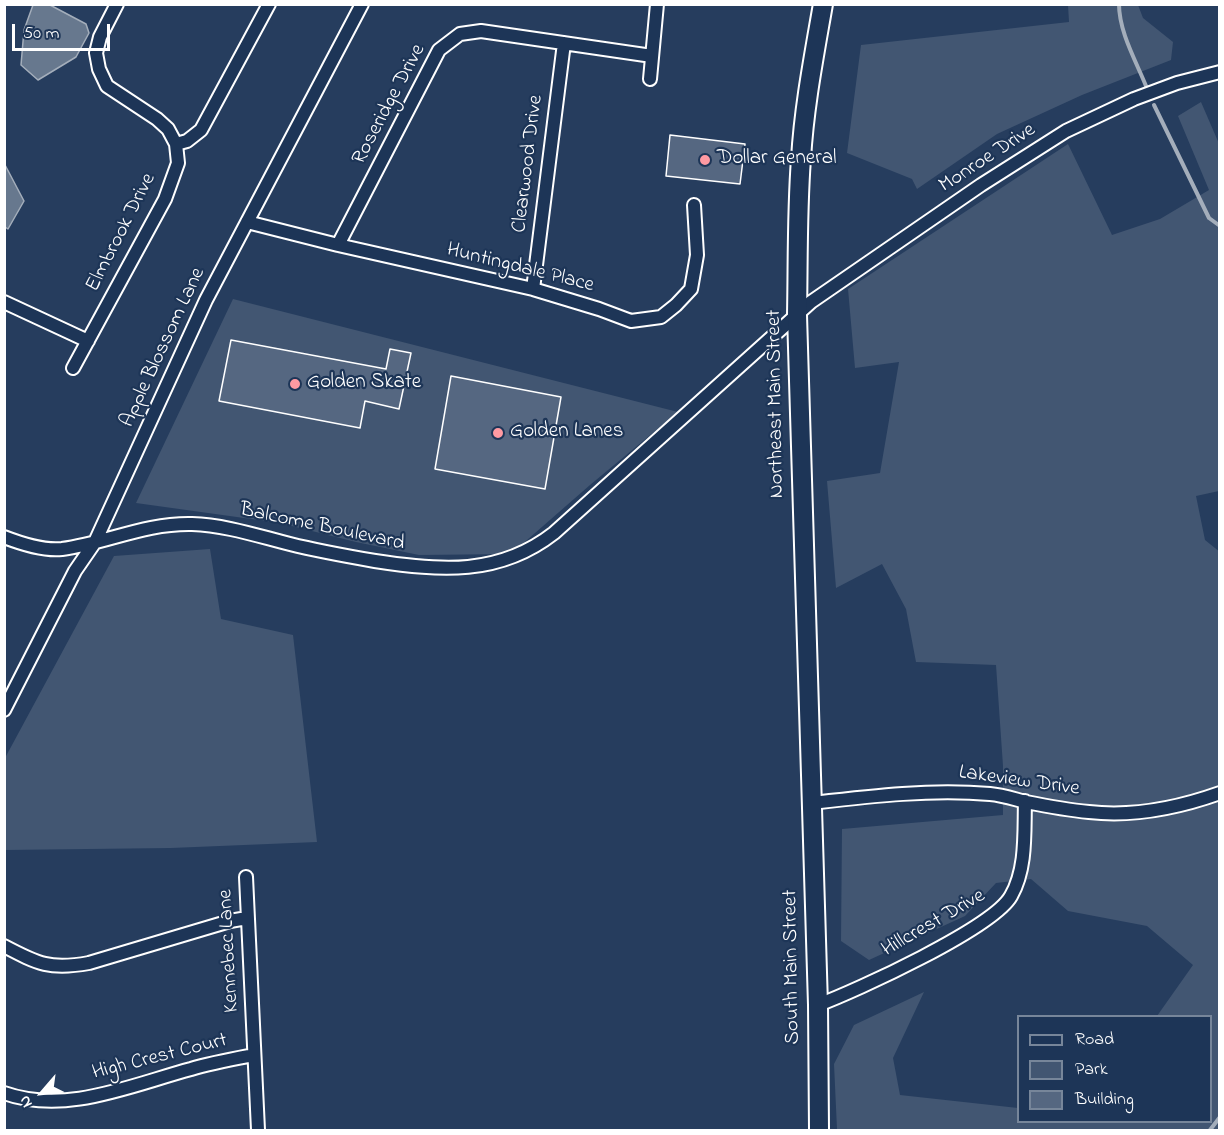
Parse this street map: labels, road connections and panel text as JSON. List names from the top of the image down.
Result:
{
  "streets": {
    "main road": ["Northeast Main Street", "South Main Street"],
    "street": [
      "Roseridge Drive",
      "Monroe Drive",
      "Clearwood Drive",
      "Elmbrook Drive",
      "Huntingdale Place",
      "Apple Blossom Lane",
      "Balcome Boulevard",
      "Lakeview Drive",
      "Hillcrest Drive",
      "Kennebec Lane",
      "High Crest Court"
    ]
  },
  "crossings": [
    ["Roseridge Drive", "Clearwood Drive"],
    ["Roseridge Drive", "Huntingdale Place"],
    ["Monroe Drive", "Northeast Main Street"],
    ["Monroe Drive", "Balcome Boulevard"],
    ["Clearwood Drive", "Huntingdale Place"],
    ["Huntingdale Place", "Apple Blossom Lane"],
    ["Apple Blossom Lane", "Balcome Boulevard"],
    ["Northeast Main Street", "Balcome Boulevard"],
    ["Northeast Main Street", "Lakeview Drive"],
    ["Northeast Main Street", "South Main Street"],
    ["Lakeview Drive", "Hillcrest Drive"],
    ["Lakeview Drive", "South Main Street"],
    ["Hillcrest Drive", "South Main Street"],
    ["Kennebec Lane", "High Crest Court"]
  ],
  "places": ["Dollar General", "Golden Skate", "Golden Lanes"],
  "legend": ["Road", "Park", "Building"],
  "scale_bar": "50 m",
  "north": "bottom left"
}
